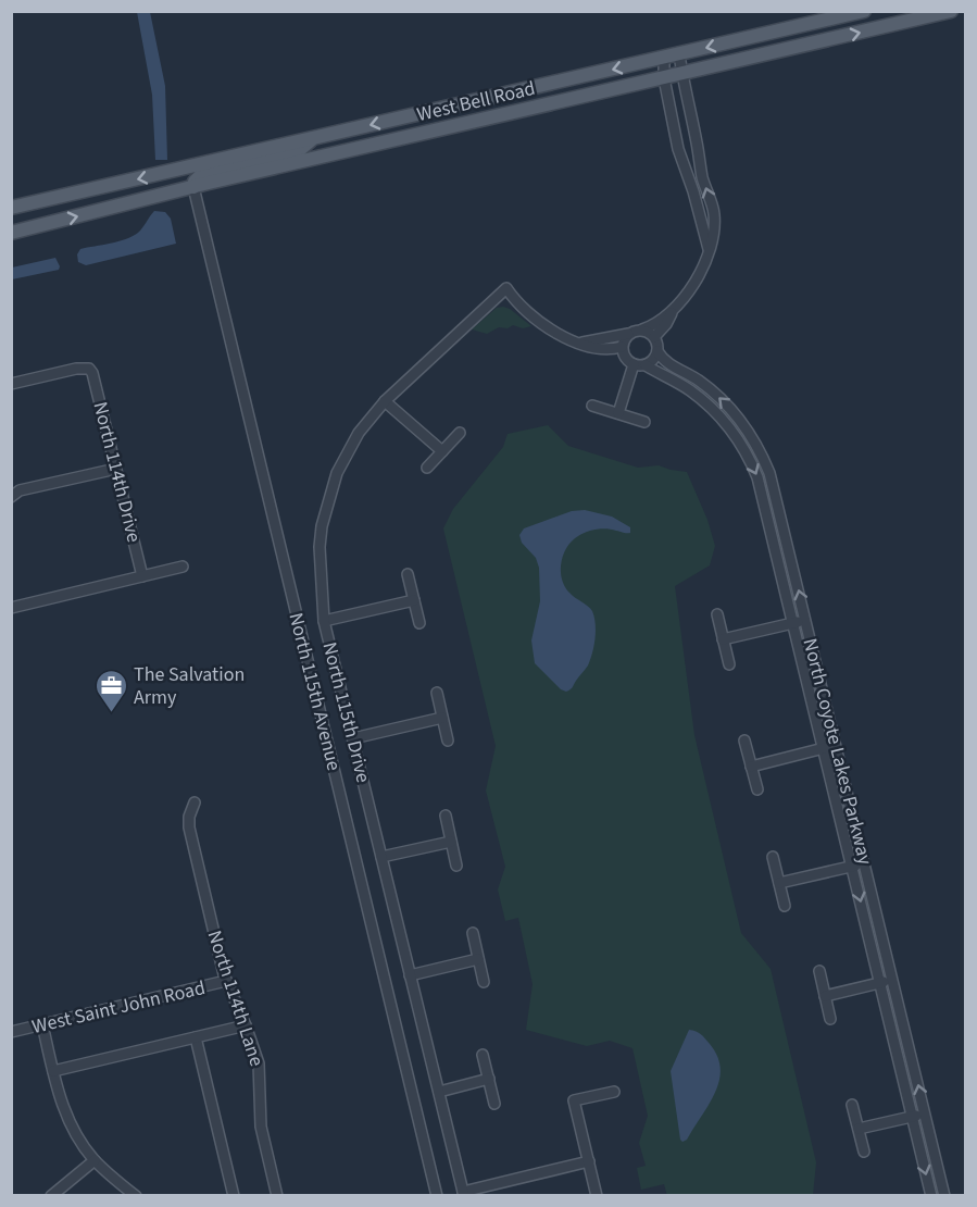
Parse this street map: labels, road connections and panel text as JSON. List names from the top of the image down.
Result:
{
  "streets": {
    "main road": ["West Bell Road"],
    "street": [
      "North 114th Drive",
      "North 115th Avenue",
      "North 115th Drive",
      "North Coyote Lakes Parkway",
      "North 114th Lane",
      "West Saint John Road"
    ]
  },
  "crossings": [
    ["West Bell Road", "North 115th Avenue"],
    ["North 114th Lane", "West Saint John Road"]
  ],
  "places": {
    "office": ["The Salvation Army"]
  }
}
